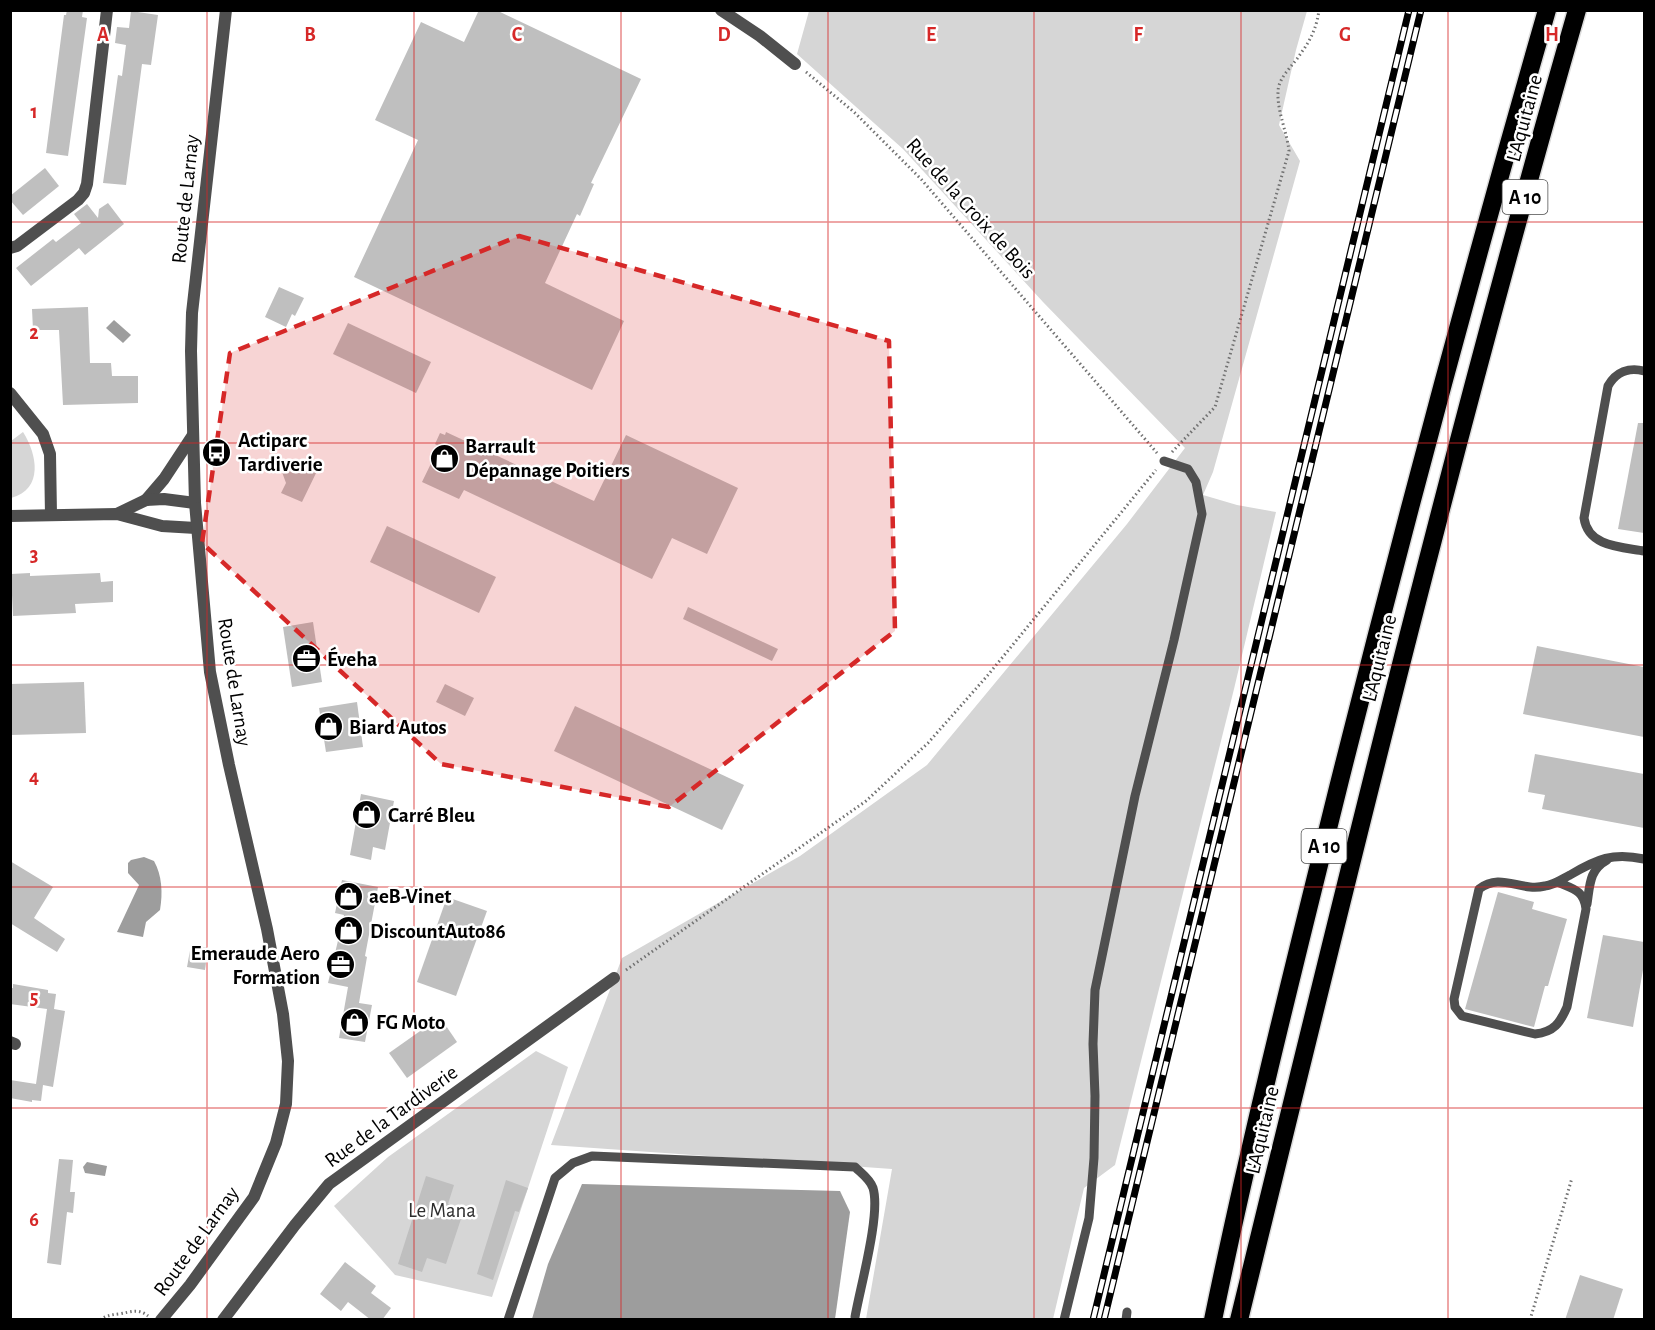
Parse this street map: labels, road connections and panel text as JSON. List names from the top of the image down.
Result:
{
  "streets": {
    "highway": ["L'Aquitaine", "A 10"],
    "street": ["Route de Larnay", "Rue de la Tardiverie"],
    "path": ["Rue de la Croix de Bois"]
  },
  "parks": ["Le Mana"],
  "places": {
    "bus stop": ["Actiparc Tardiverie"],
    "shop": [
      "Barrault Dépannage Poitiers",
      "Biard Autos",
      "Carré Bleu",
      "aeB-Vinet",
      "DiscountAuto86",
      "FG Moto"
    ],
    "office": ["Éveha", "Emeraude Aero Formation"]
  },
  "grid": {
    "columns": [
      "A",
      "B",
      "C",
      "D",
      "E",
      "F",
      "G",
      "H"
    ],
    "rows": [
      "1",
      "2",
      "3",
      "4",
      "5",
      "6"
    ]
  }
}
